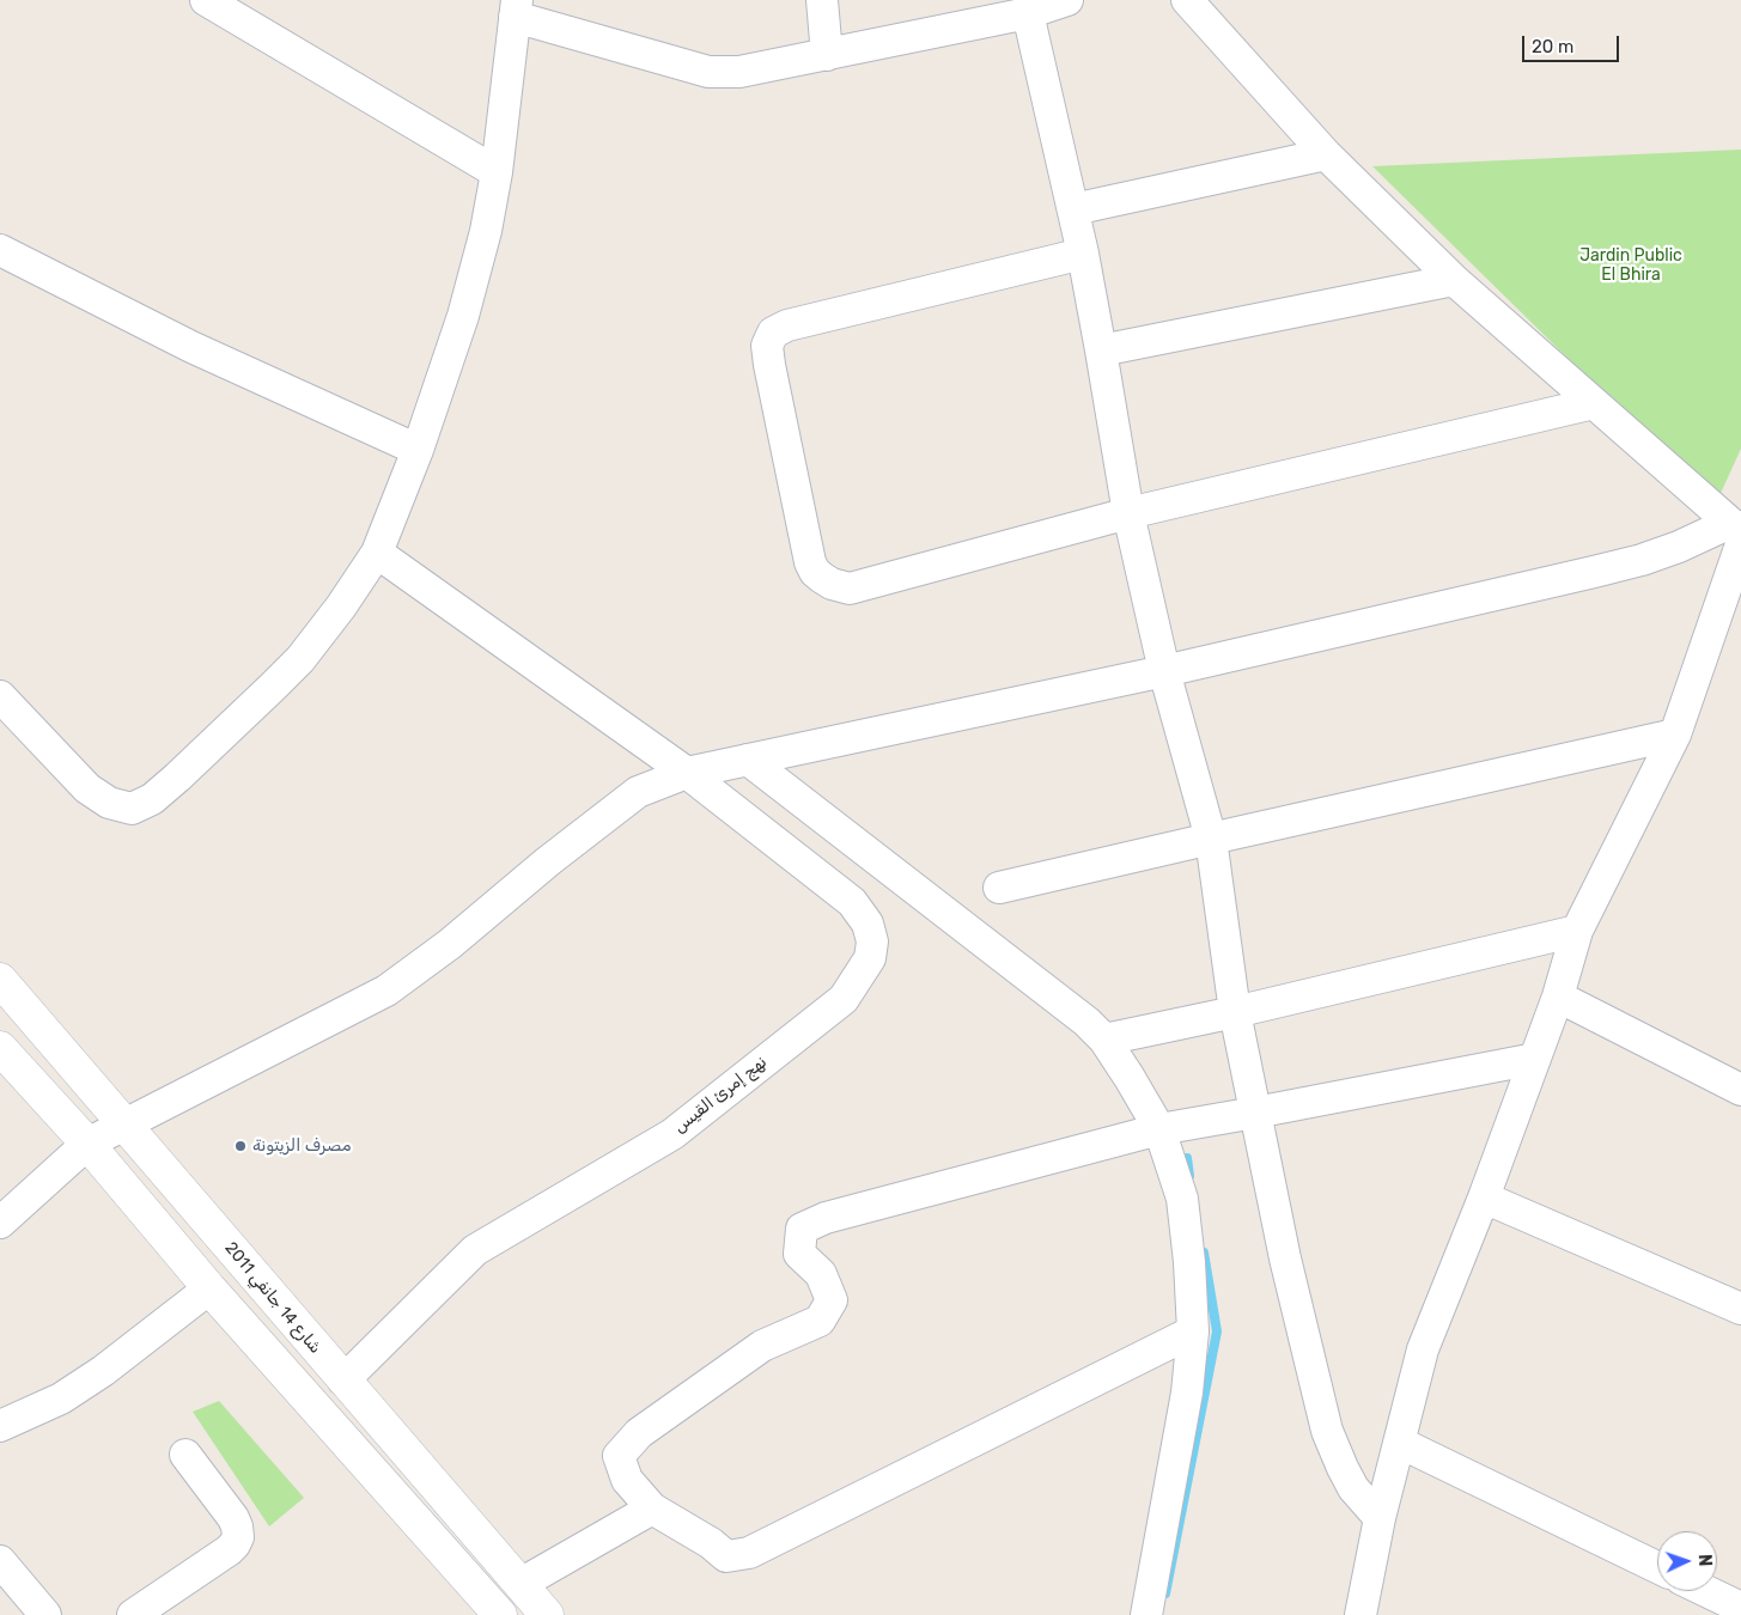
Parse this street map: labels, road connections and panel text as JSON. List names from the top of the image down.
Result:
{
  "streets": {
    "main road": ["شارع 14 جانفي 2011"],
    "street": ["نهج إمرئ القيس"]
  },
  "crossings": [
    ["نهج إمرئ القيس", "شارع 14 جانفي 2011"]
  ],
  "parks": ["Jardin Public El Bhira"],
  "places": ["مصرف الزيتونة"],
  "scale_bar": "20 m",
  "north": "right"
}
